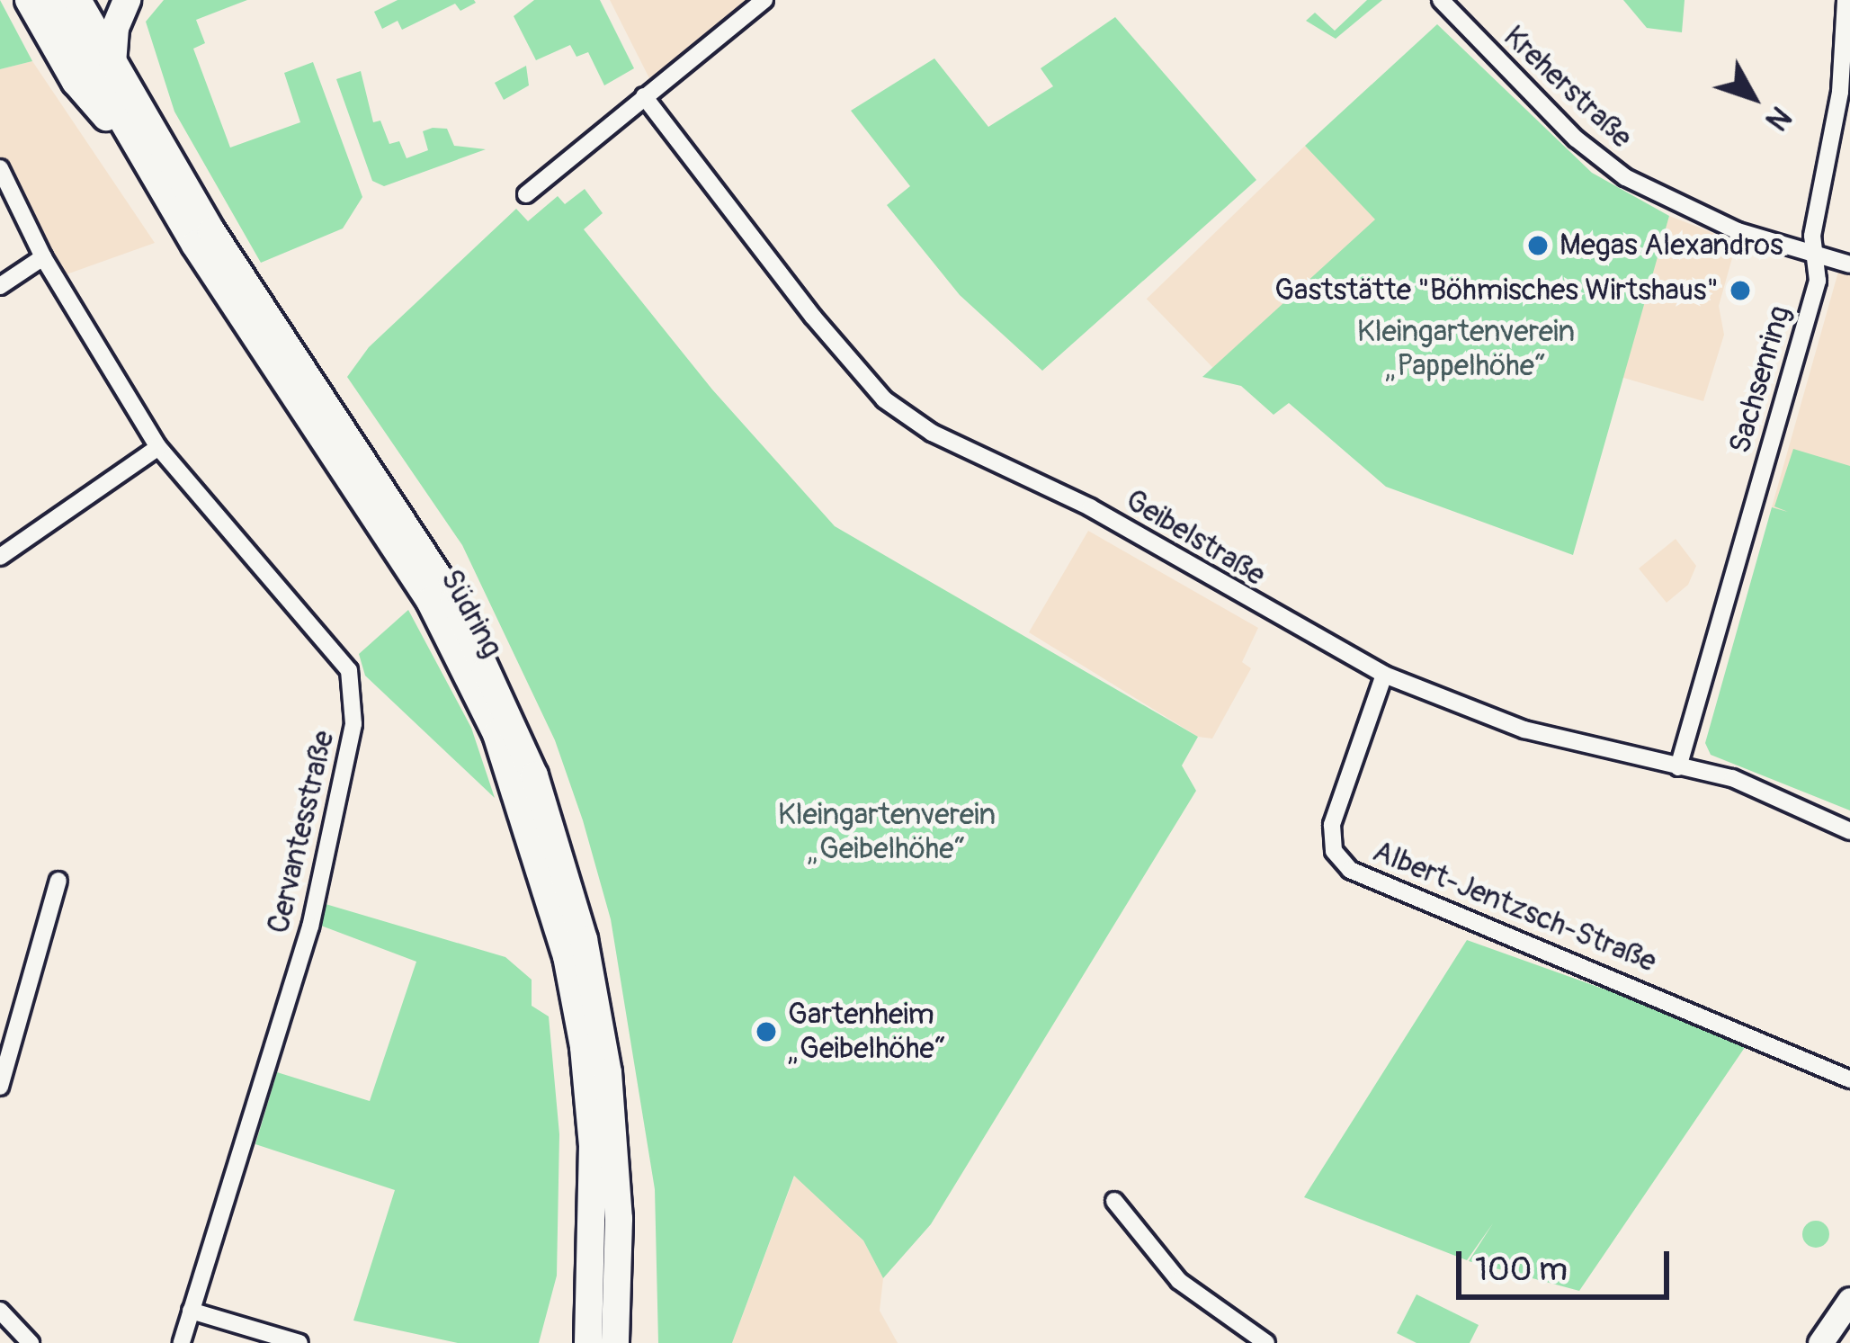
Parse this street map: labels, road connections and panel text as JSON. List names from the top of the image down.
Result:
{
  "streets": {
    "main road": ["Südring"],
    "street": [
      "Kreherstraße",
      "Sachsenring",
      "Geibelstraße",
      "Cervantesstraße",
      "Albert-Jentzsch-Straße"
    ]
  },
  "crossings": [
    ["Kreherstraße", "Sachsenring"],
    ["Sachsenring", "Geibelstraße"],
    ["Geibelstraße", "Albert-Jentzsch-Straße"]
  ],
  "parks": ["Kleingartenverein „Pappelhöhe“", "Kleingartenverein „Geibelhöhe“"],
  "places": ["Megas Alexandros", "Gaststätte \"Böhmisches Wirtshaus\"", "Gartenheim „Geibelhöhe“"],
  "scale_bar": "100 m",
  "north": "bottom right"
}
